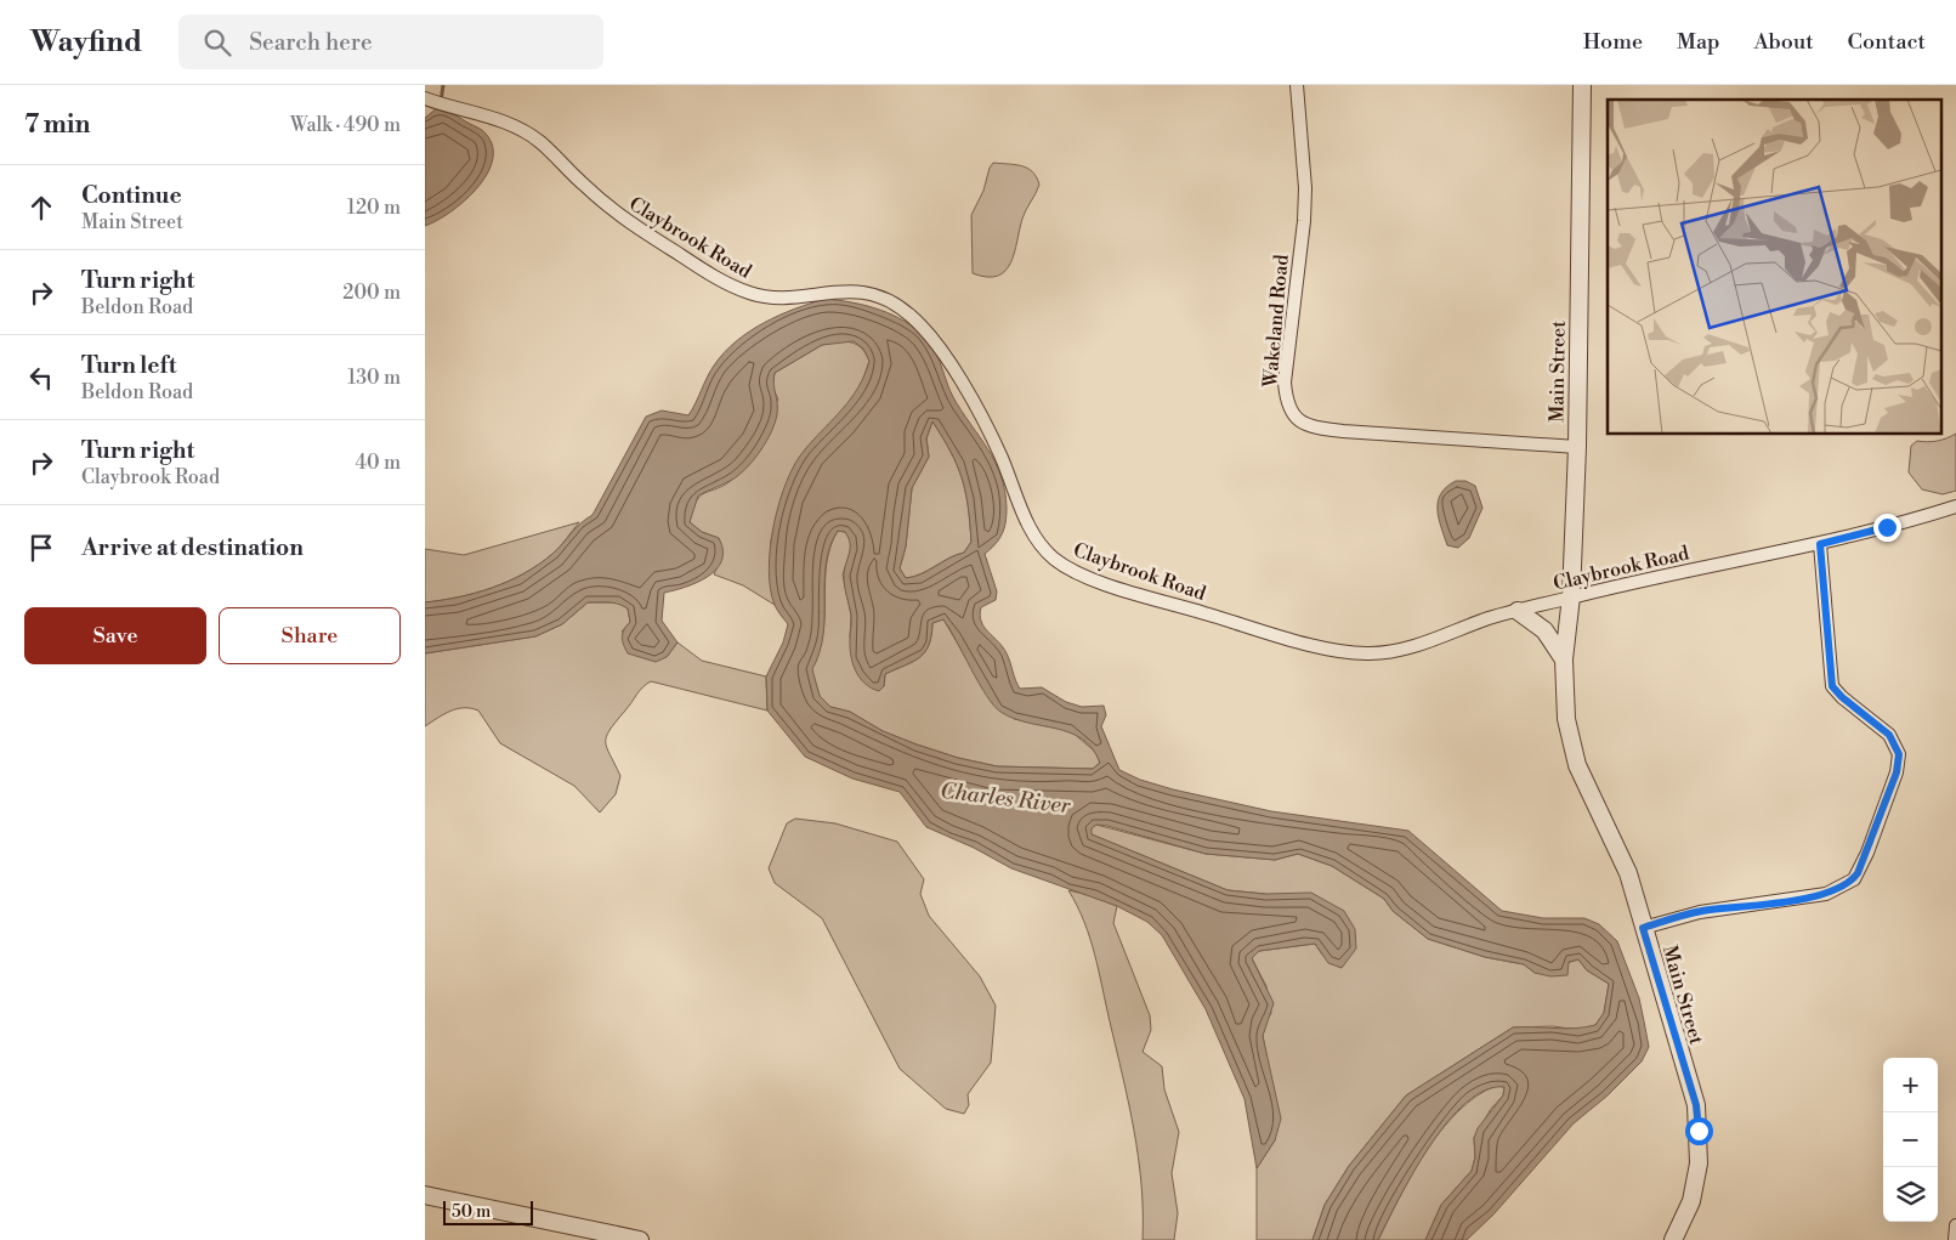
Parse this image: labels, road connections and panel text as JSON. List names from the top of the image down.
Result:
{
  "streets": {
    "street": ["Claybrook Road", "Wakeland Road", "Main Street"]
  },
  "crossings": [
    ["Claybrook Road", "Main Street"],
    ["Wakeland Road", "Main Street"]
  ],
  "water": ["Charles River"],
  "scale_bar": "50 m",
  "page": {
    "header": "Wayfind",
    "search": "Search here",
    "nav": [
      "Home",
      "Map",
      "About",
      "Contact"
    ],
    "heading": ["7 min", "Walk · 490 m"],
    "list": [
      ["Continue", "Main Street", "120 m"],
      ["Turn right", "Beldon Road", "200 m"],
      ["Turn left", "Beldon Road", "130 m"],
      ["Turn right", "Claybrook Road", "40 m"],
      "Arrive at destination"
    ],
    "buttons": ["Save", "Share"],
    "map_buttons": ["+", "−"],
    "scale": "50 m"
  }
}
